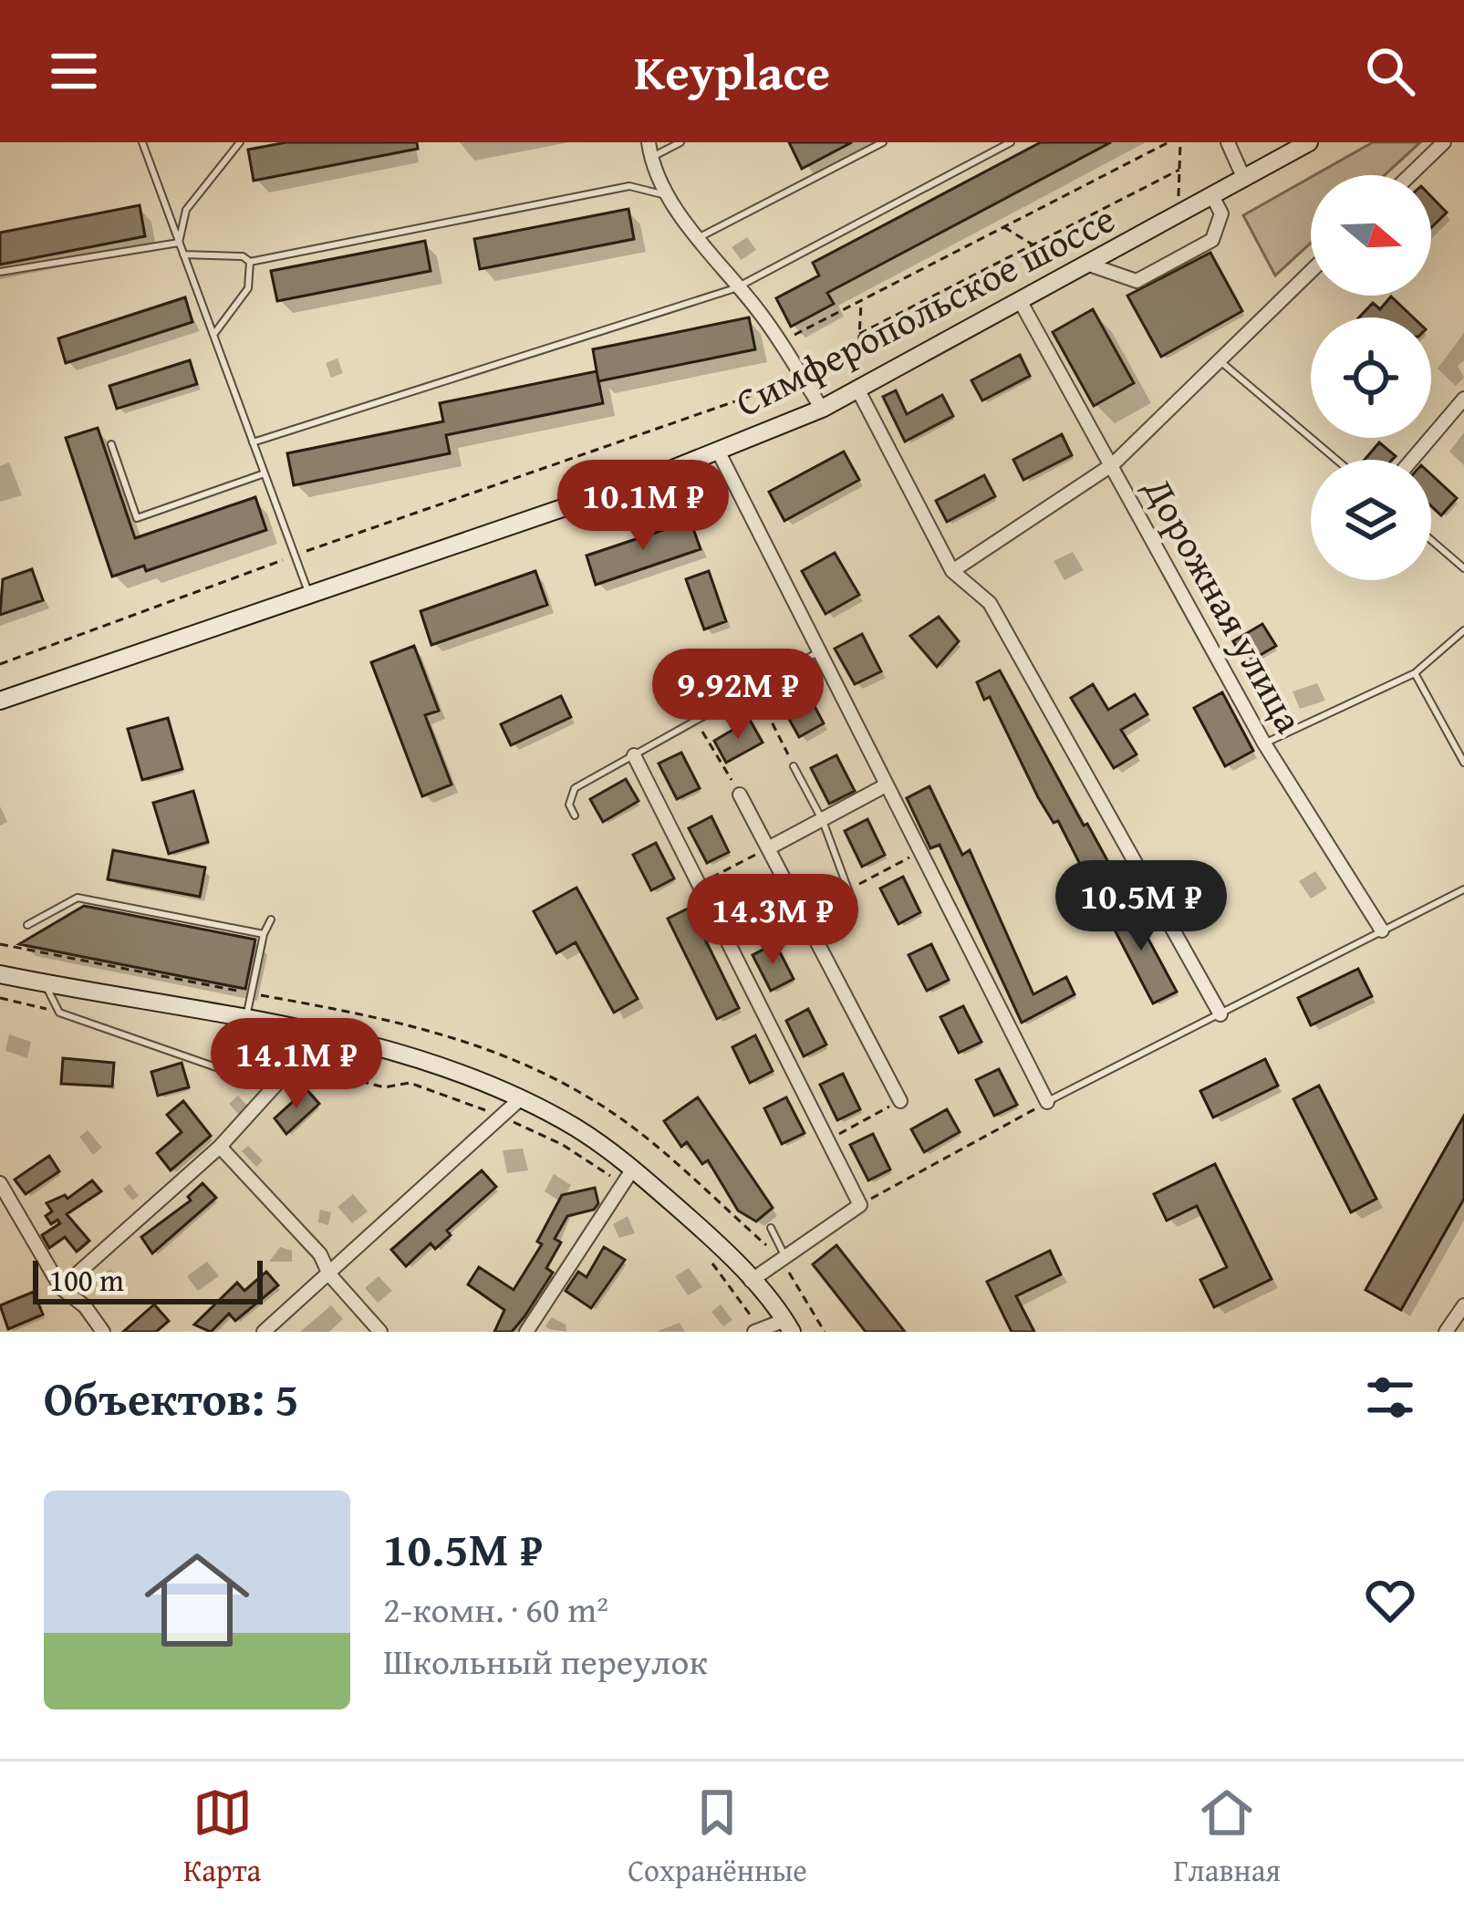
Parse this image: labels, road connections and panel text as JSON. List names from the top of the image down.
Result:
{
  "streets": {
    "main road": ["Симферопольское шоссе"],
    "street": ["Дорожная улица"]
  },
  "crossings": [
    ["Симферопольское шоссе", "Дорожная улица"]
  ],
  "scale_bar": "100 m",
  "north": "right",
  "page": {
    "header": "Keyplace",
    "price": [
      "10.1M ₽",
      "9.92M ₽",
      "10.5M ₽",
      "14.3M ₽",
      "14.1M ₽"
    ],
    "scale": "100 m",
    "heading": "Объектов: 5",
    "list": [
      {
        "name": "10.5M ₽",
        "note": "2-комн. · 60 m² · Школьный переулок"
      }
    ],
    "tabs": ["Карта", "Сохранённые", "Главная"]
  }
}
